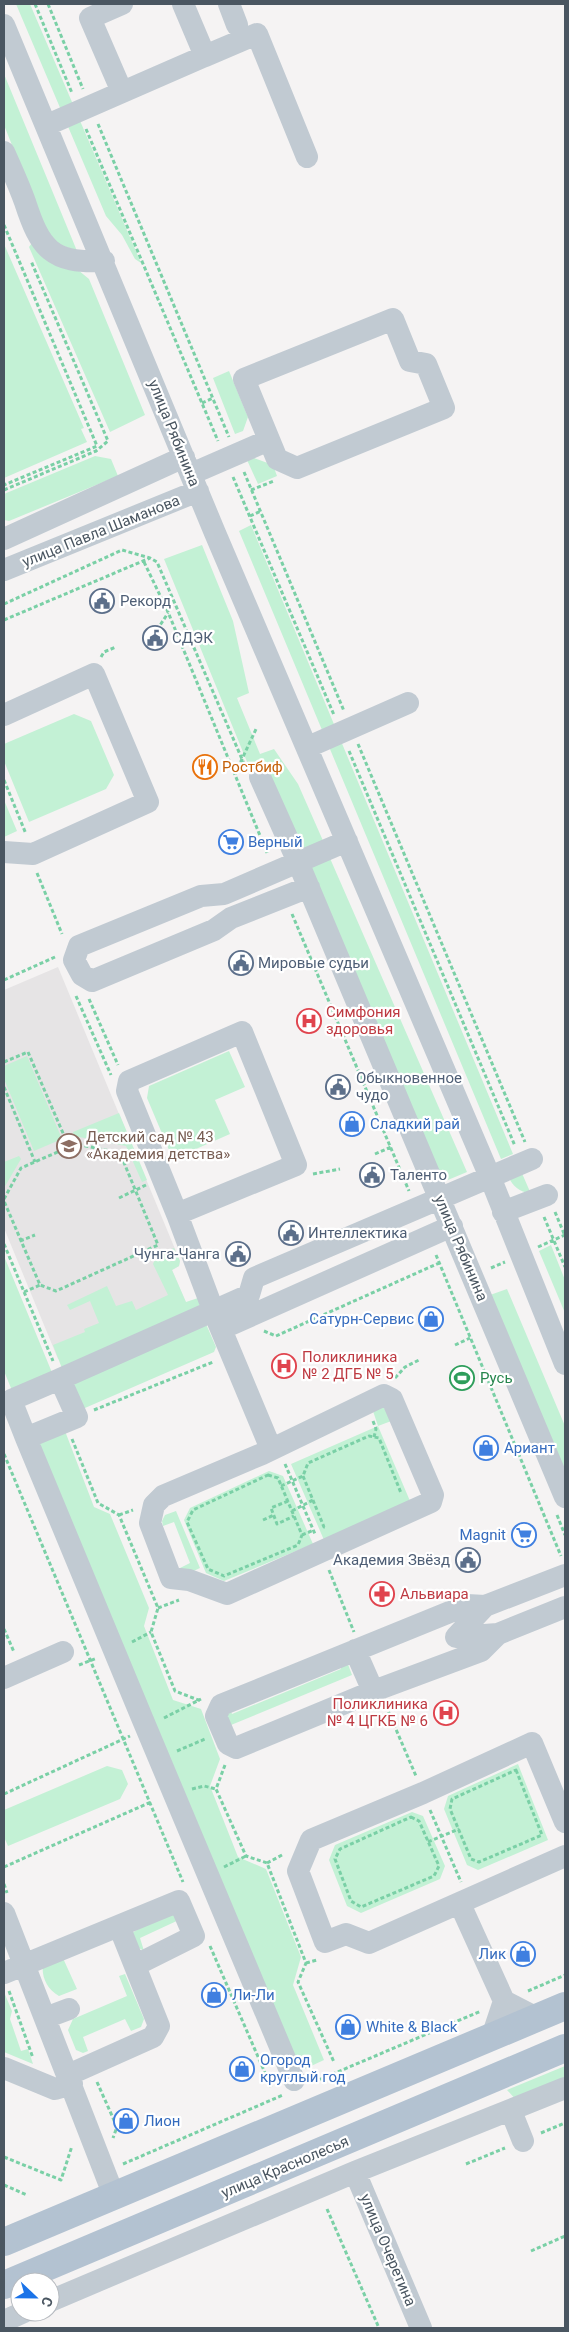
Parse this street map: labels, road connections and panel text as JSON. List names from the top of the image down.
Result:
{
  "streets": {
    "main road": ["улица Краснолесья"],
    "street": ["улица Рябинина", "улица Павла Шаманова", "улица Очеретина"]
  },
  "crossings": [
    ["улица Рябинина", "улица Павла Шаманова"],
    ["улица Краснолесья", "улица Очеретина"]
  ],
  "places": {
    "public building": [
      "Рекорд",
      "СДЭК",
      "Мировые судьи",
      "Обыкновенное чудо",
      "Таленто",
      "Интеллектика",
      "Чунга-Чанга",
      "Академия Звёзд"
    ],
    "restaurant": ["Ростбиф"],
    "supermarket": ["Верный", "Magnit"],
    "hospital": ["Симфония здоровья", "Поликлиника № 2 ДГБ № 5", "Поликлиника № 4 ЦГКБ № 6"],
    "shop": [
      "Сладкий рай",
      "Сатурн-Сервис",
      "Ариант",
      "Лик",
      "Ли-Ли",
      "White & Black",
      "Огород круглый год",
      "Лион"
    ],
    "school or university": ["Детский сад № 43 «Академия детства»"],
    "sports": ["Русь"],
    "pharmacy": ["Альвиара"]
  },
  "north": "right"
}
